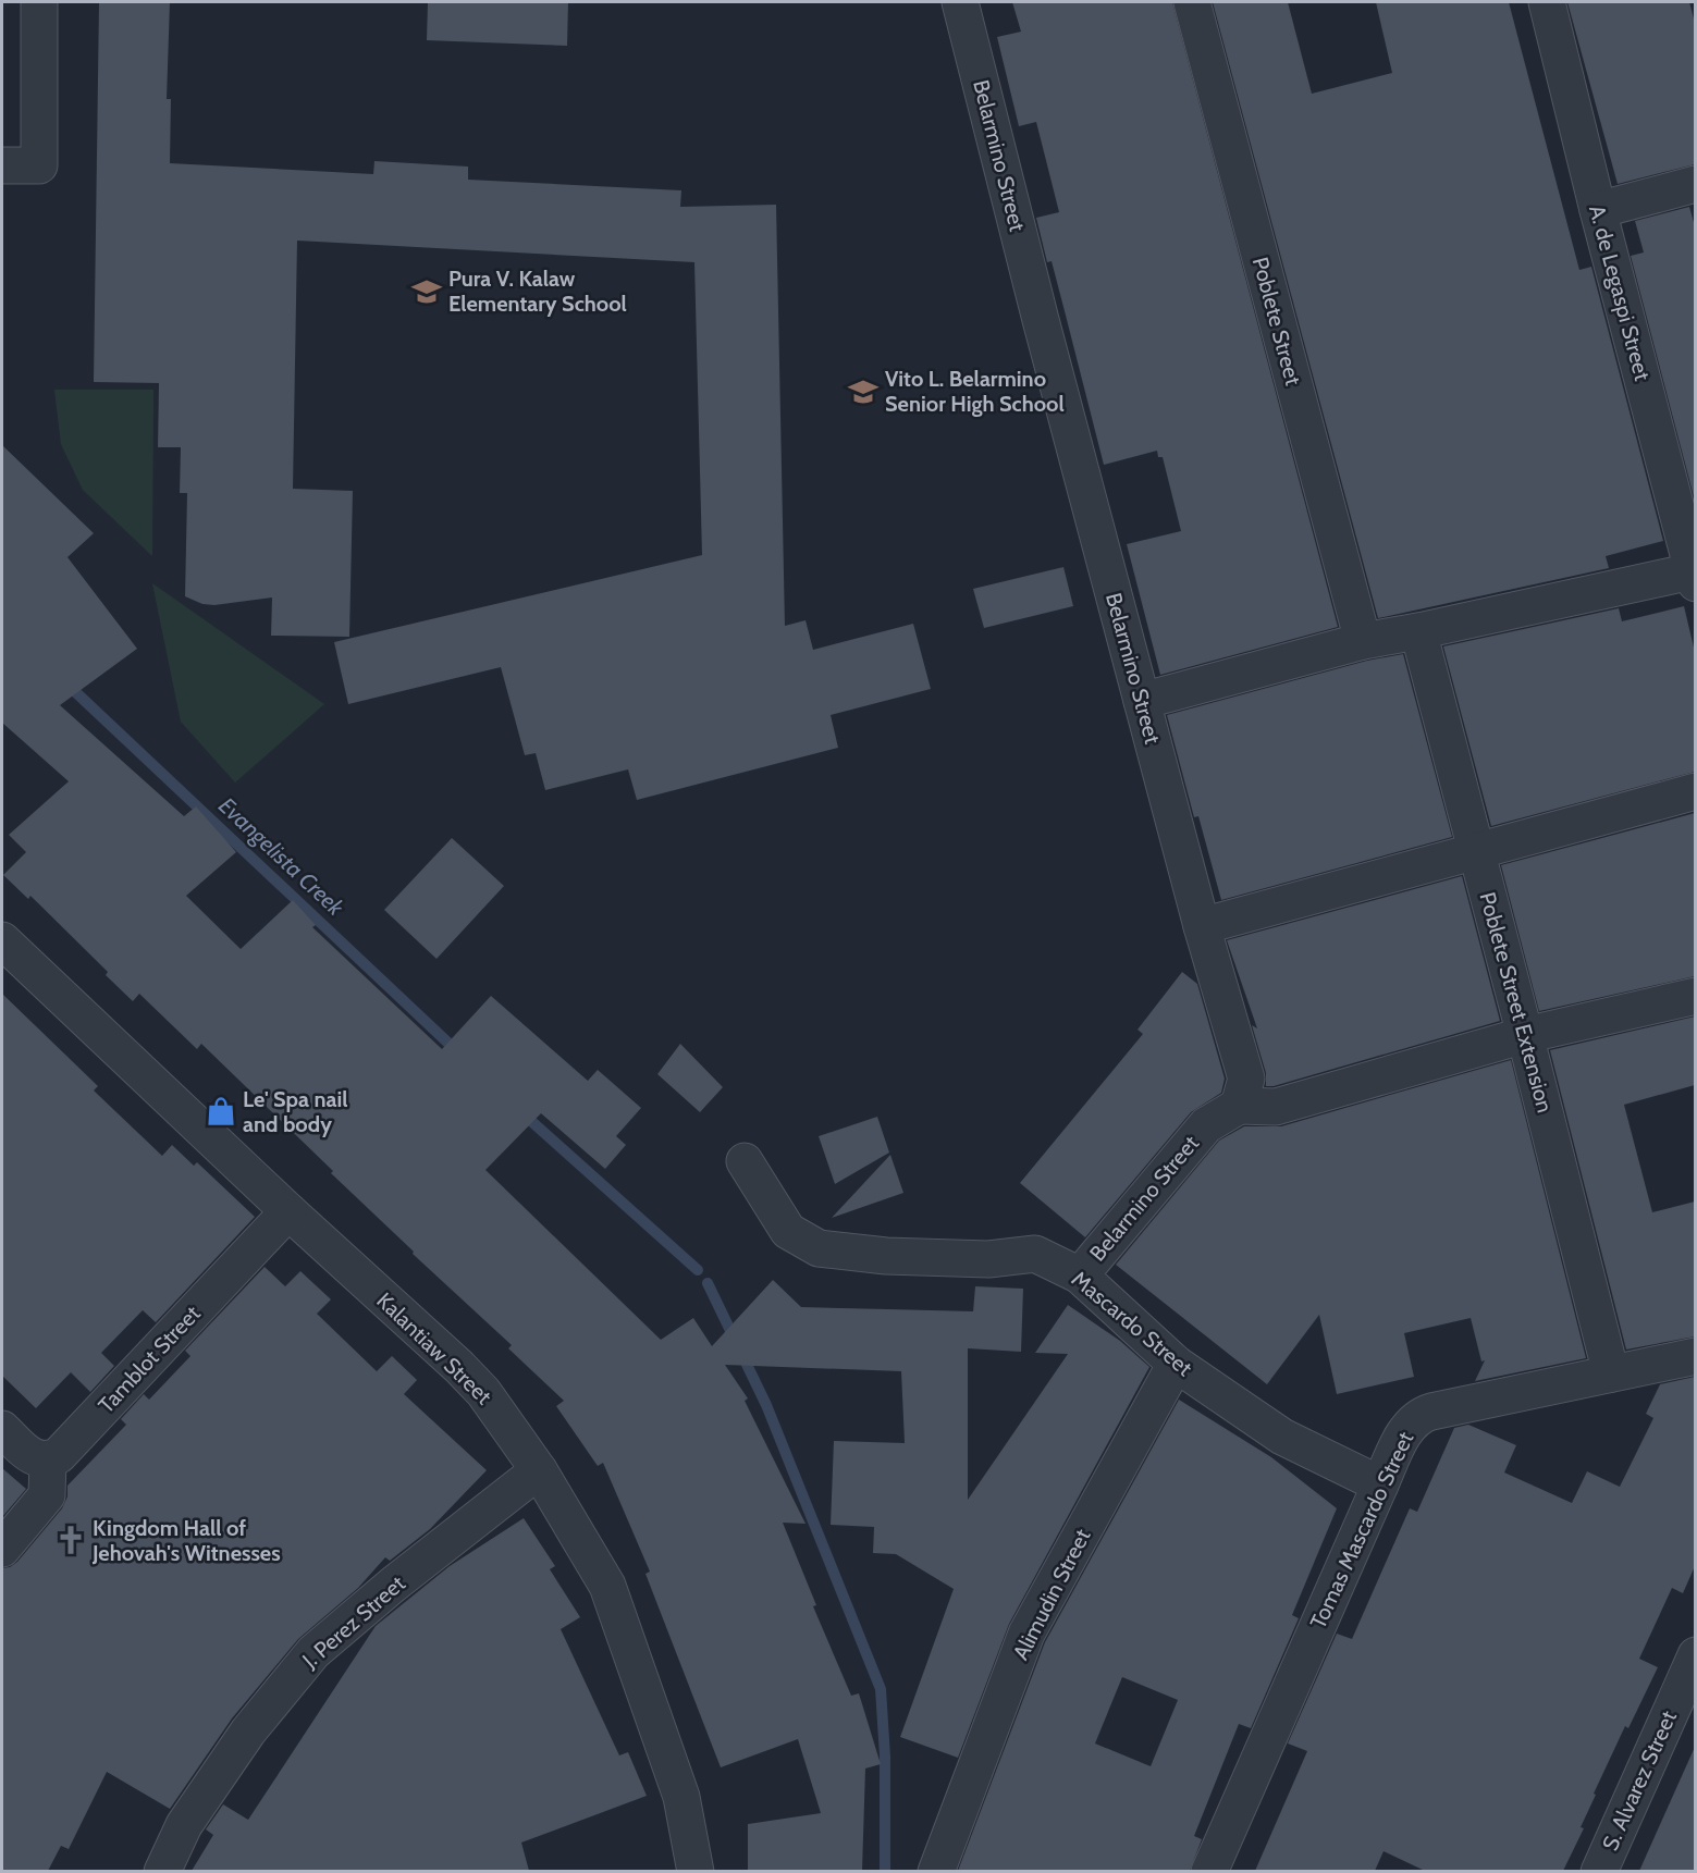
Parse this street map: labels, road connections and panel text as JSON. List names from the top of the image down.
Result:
{
  "streets": {
    "street": [
      "Belarmino Street",
      "A. de Legaspi Street",
      "Poblete Street",
      "Poblete Street Extension",
      "Mascardo Street",
      "Kalantiaw Street",
      "Tamblot Street",
      "Tomas Mascardo Street",
      "Alimudin Street",
      "J. Perez Street",
      "S. Alvarez Street"
    ]
  },
  "crossings": [
    ["Belarmino Street", "Mascardo Street"],
    ["Poblete Street Extension", "Tomas Mascardo Street"],
    ["Mascardo Street", "Tomas Mascardo Street"],
    ["Mascardo Street", "Alimudin Street"],
    ["Kalantiaw Street", "Tamblot Street"],
    ["Kalantiaw Street", "J. Perez Street"]
  ],
  "water": ["Evangelista Creek"],
  "places": {
    "school or university": ["Pura V. Kalaw Elementary School", "Vito L. Belarmino Senior High School"],
    "shop": ["Le' Spa nail and body"],
    "church": ["Kingdom Hall of Jehovah's Witnesses"]
  }
}
